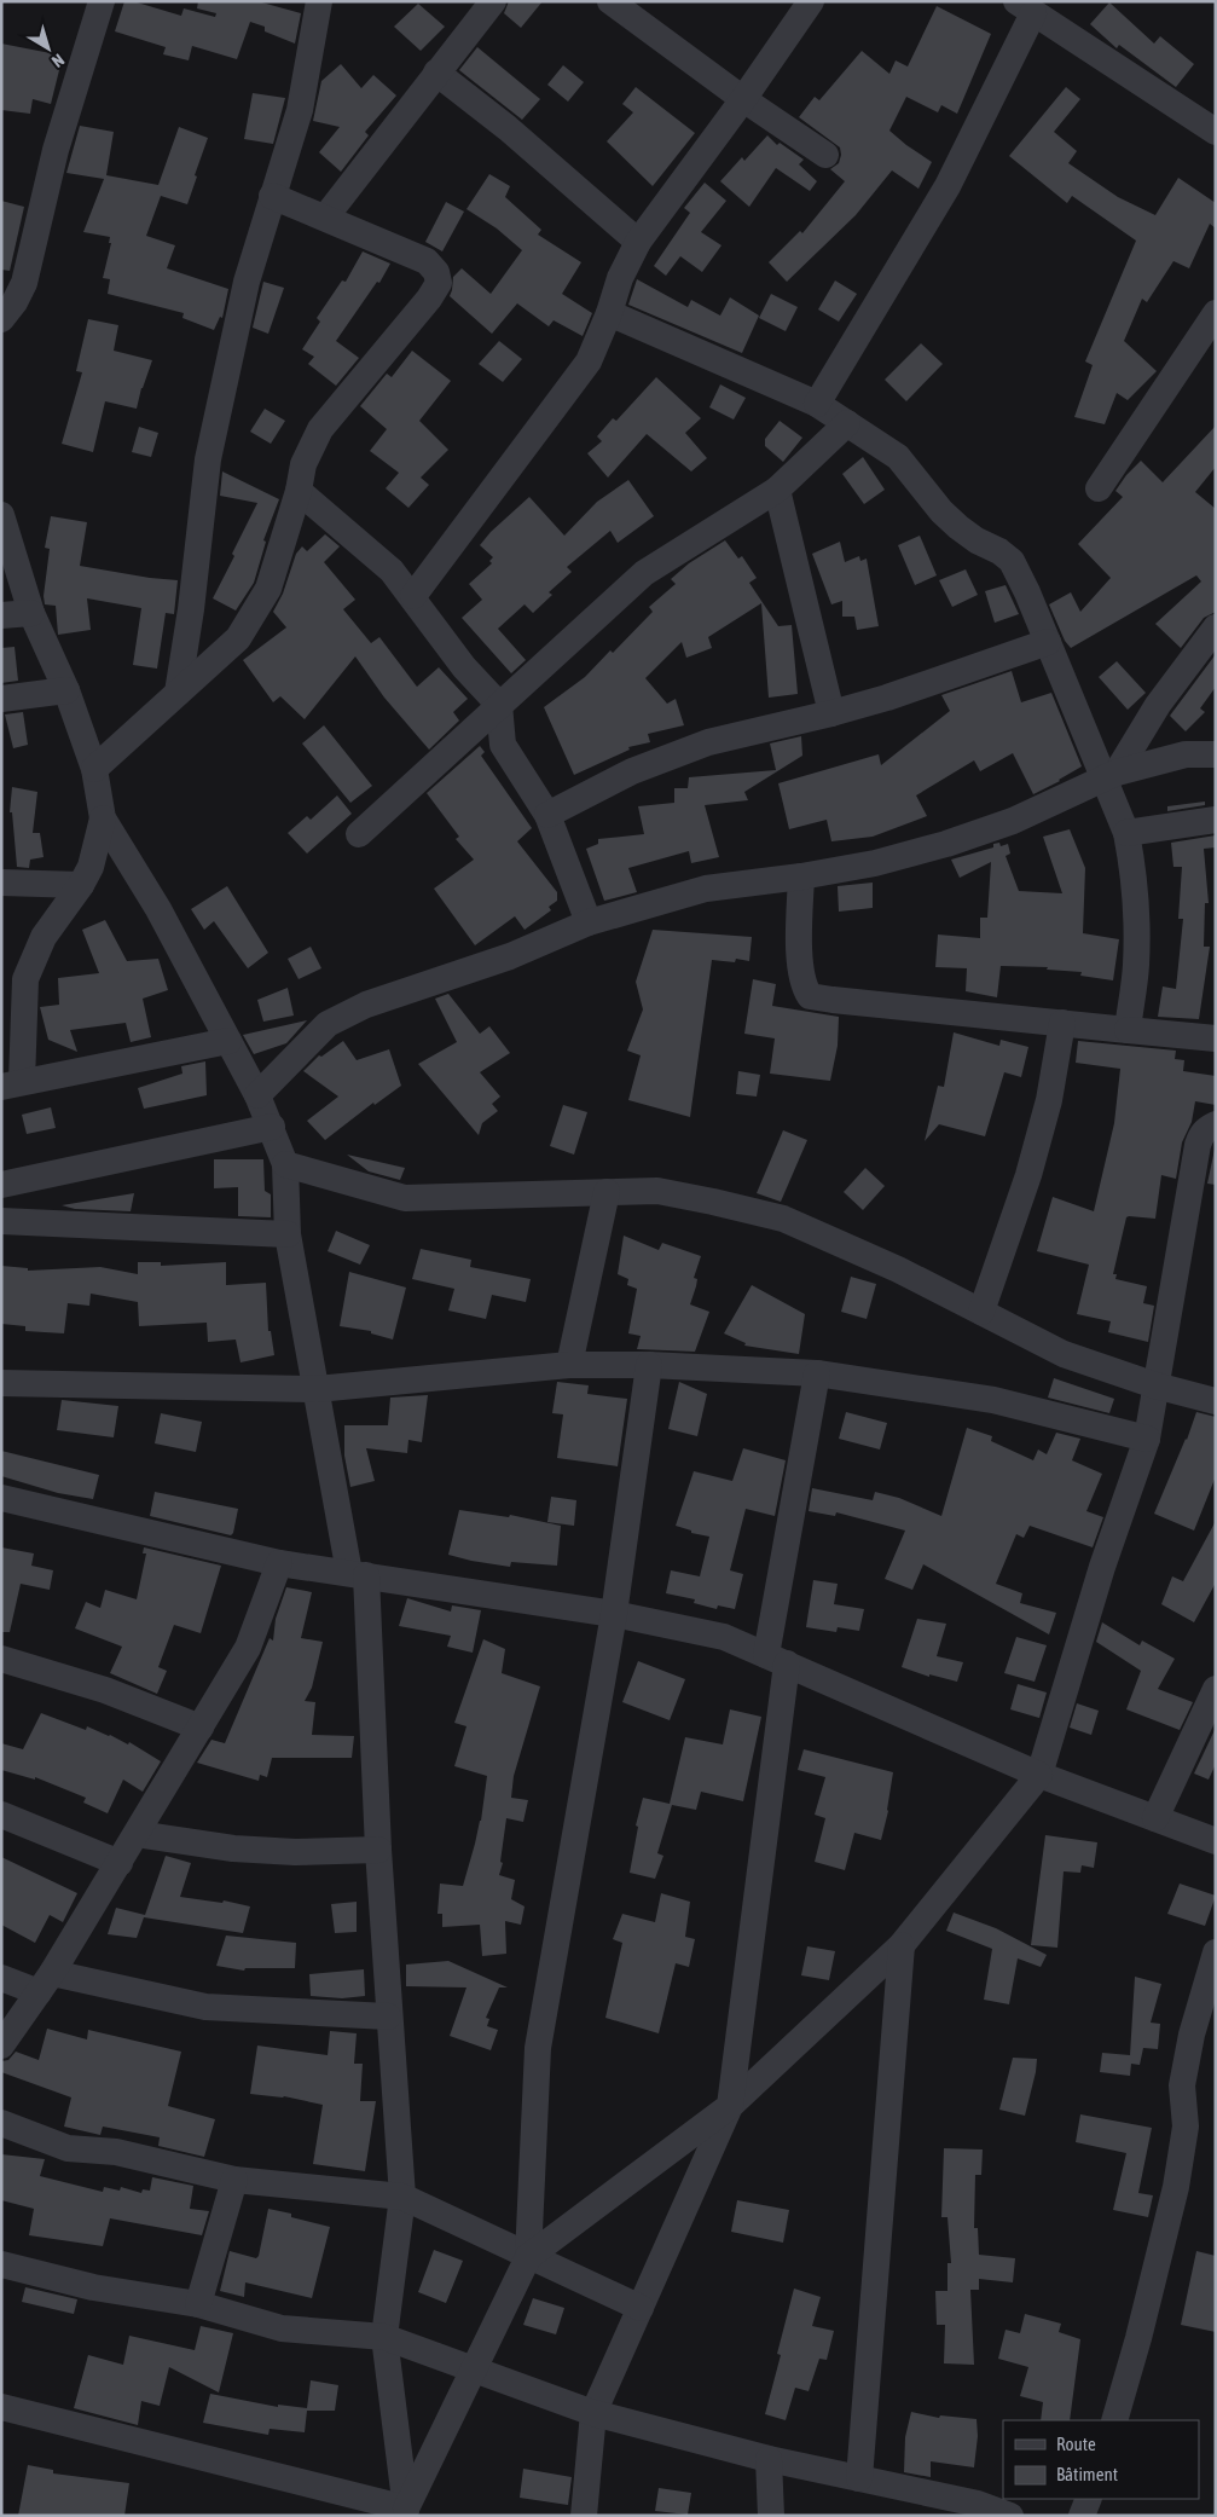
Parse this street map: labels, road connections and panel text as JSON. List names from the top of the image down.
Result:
{
  "legend": ["Route", "Bâtiment"],
  "north": "bottom right"
}
